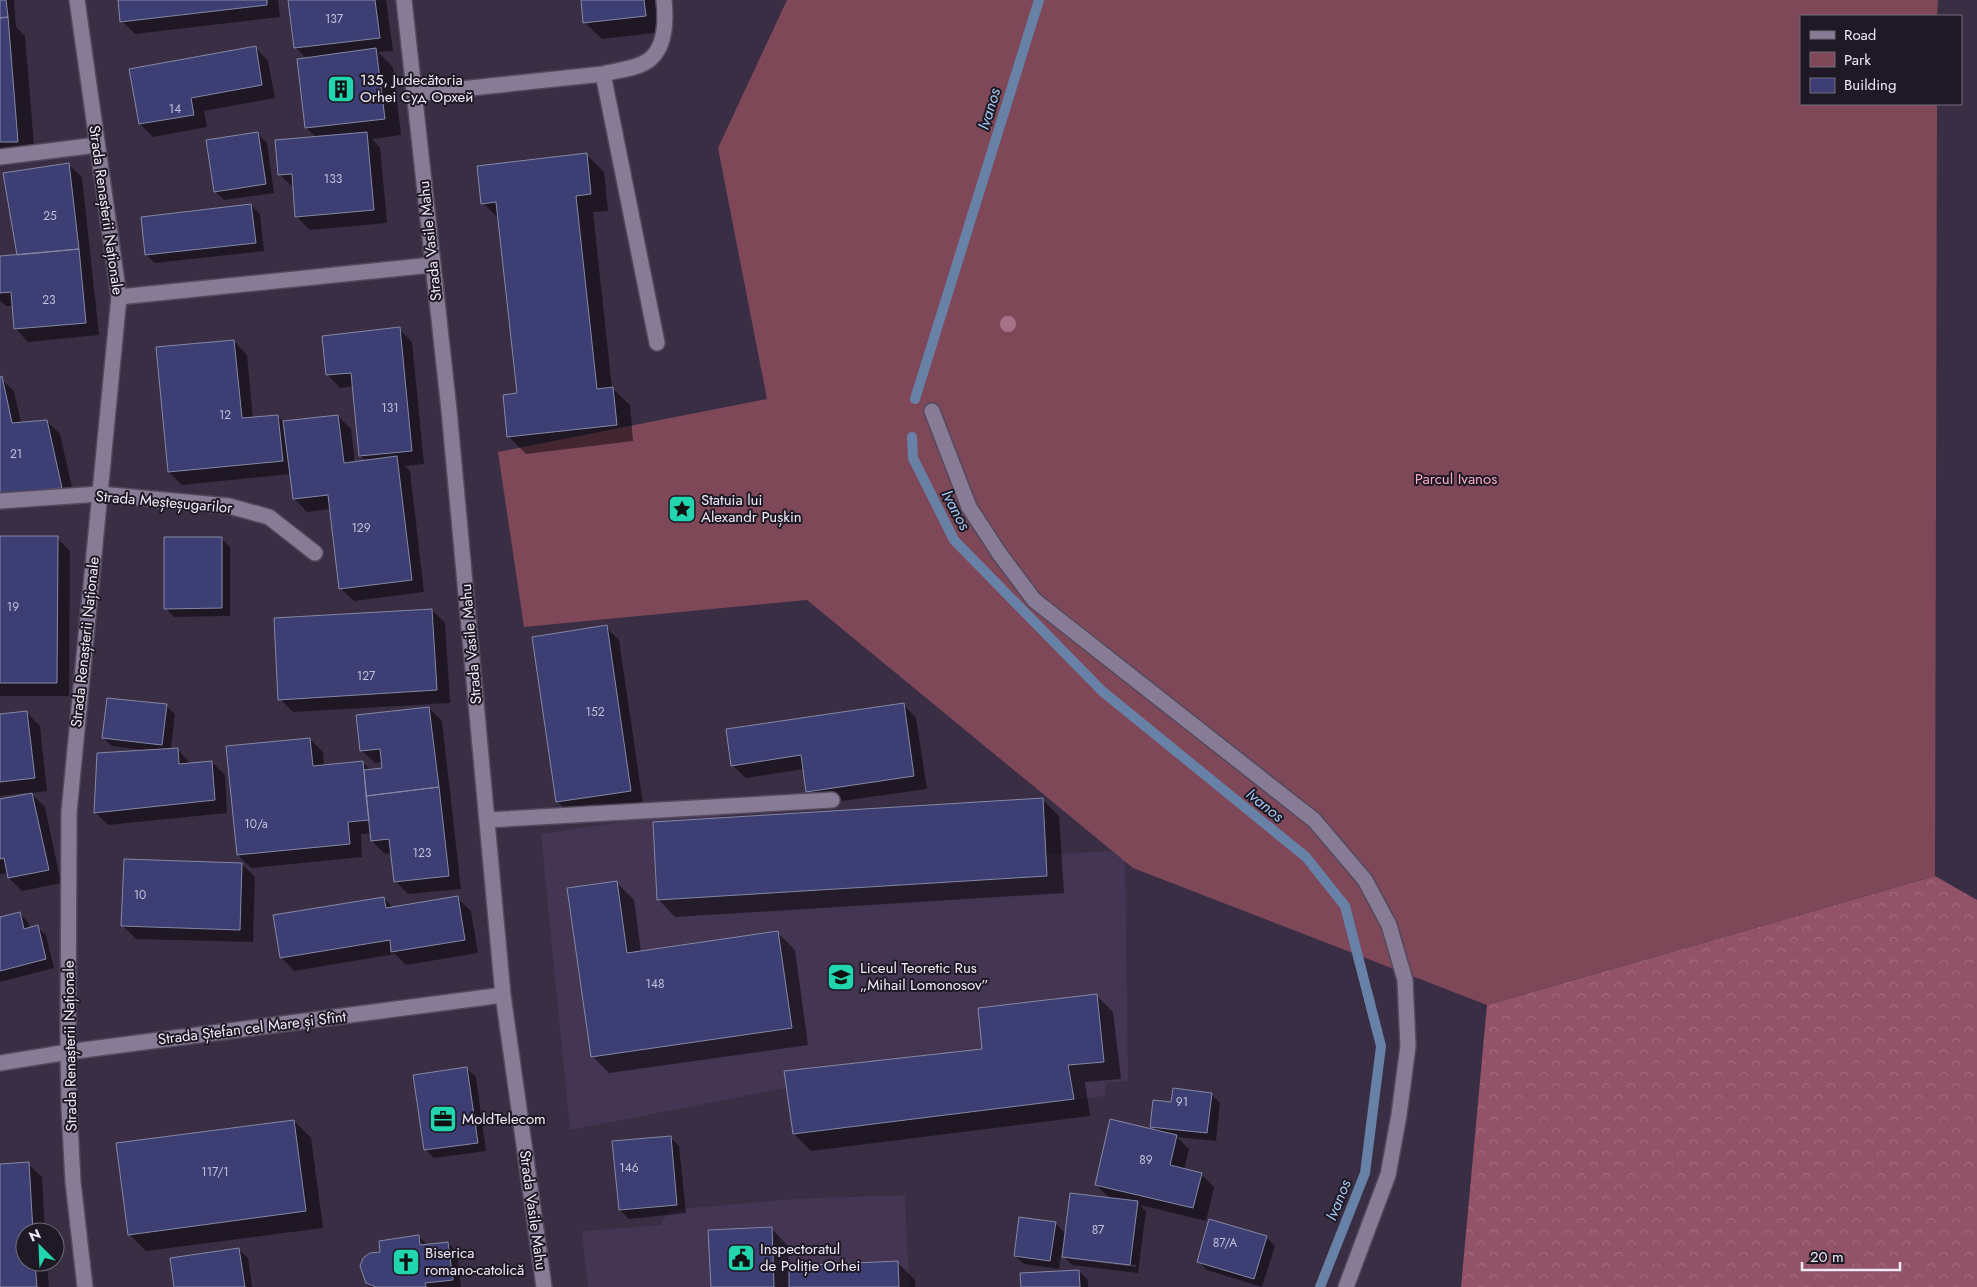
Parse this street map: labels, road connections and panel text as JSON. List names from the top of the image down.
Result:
{
  "streets": {
    "street": [
      "Strada Renașterii Naționale",
      "Strada Vasile Mahu",
      "Strada Meșteșugarilor",
      "Strada Ștefan cel Mare și Sfînt"
    ]
  },
  "crossings": [
    ["Strada Renașterii Naționale", "Strada Meșteșugarilor"],
    ["Strada Renașterii Naționale", "Strada Ștefan cel Mare și Sfînt"],
    ["Strada Vasile Mahu", "Strada Ștefan cel Mare și Sfînt"]
  ],
  "water": ["Ivanos"],
  "parks": ["Parcul Ivanos"],
  "places": {
    "building": ["135, Judecătoria Orhei Суд Орхей"],
    "place": ["Statuia lui Alexandr Pușkin"],
    "school or university": ["Liceul Teoretic Rus „Mihail Lomonosov”"],
    "office": ["MoldTelecom"],
    "public building": ["Inspectoratul de Poliție Orhei"],
    "church": ["Biserica romano-catolică"]
  },
  "house_numbers": [
    "137",
    "14",
    "133",
    "25",
    "23",
    "131",
    "12",
    "21",
    "129",
    "19",
    "127",
    "152",
    "10/a",
    "123",
    "10",
    "148",
    "91",
    "89",
    "146",
    "117/1",
    "87",
    "87/A"
  ],
  "legend": ["Road", "Park", "Building"],
  "scale_bar": "20 m",
  "north": "top left"
}
